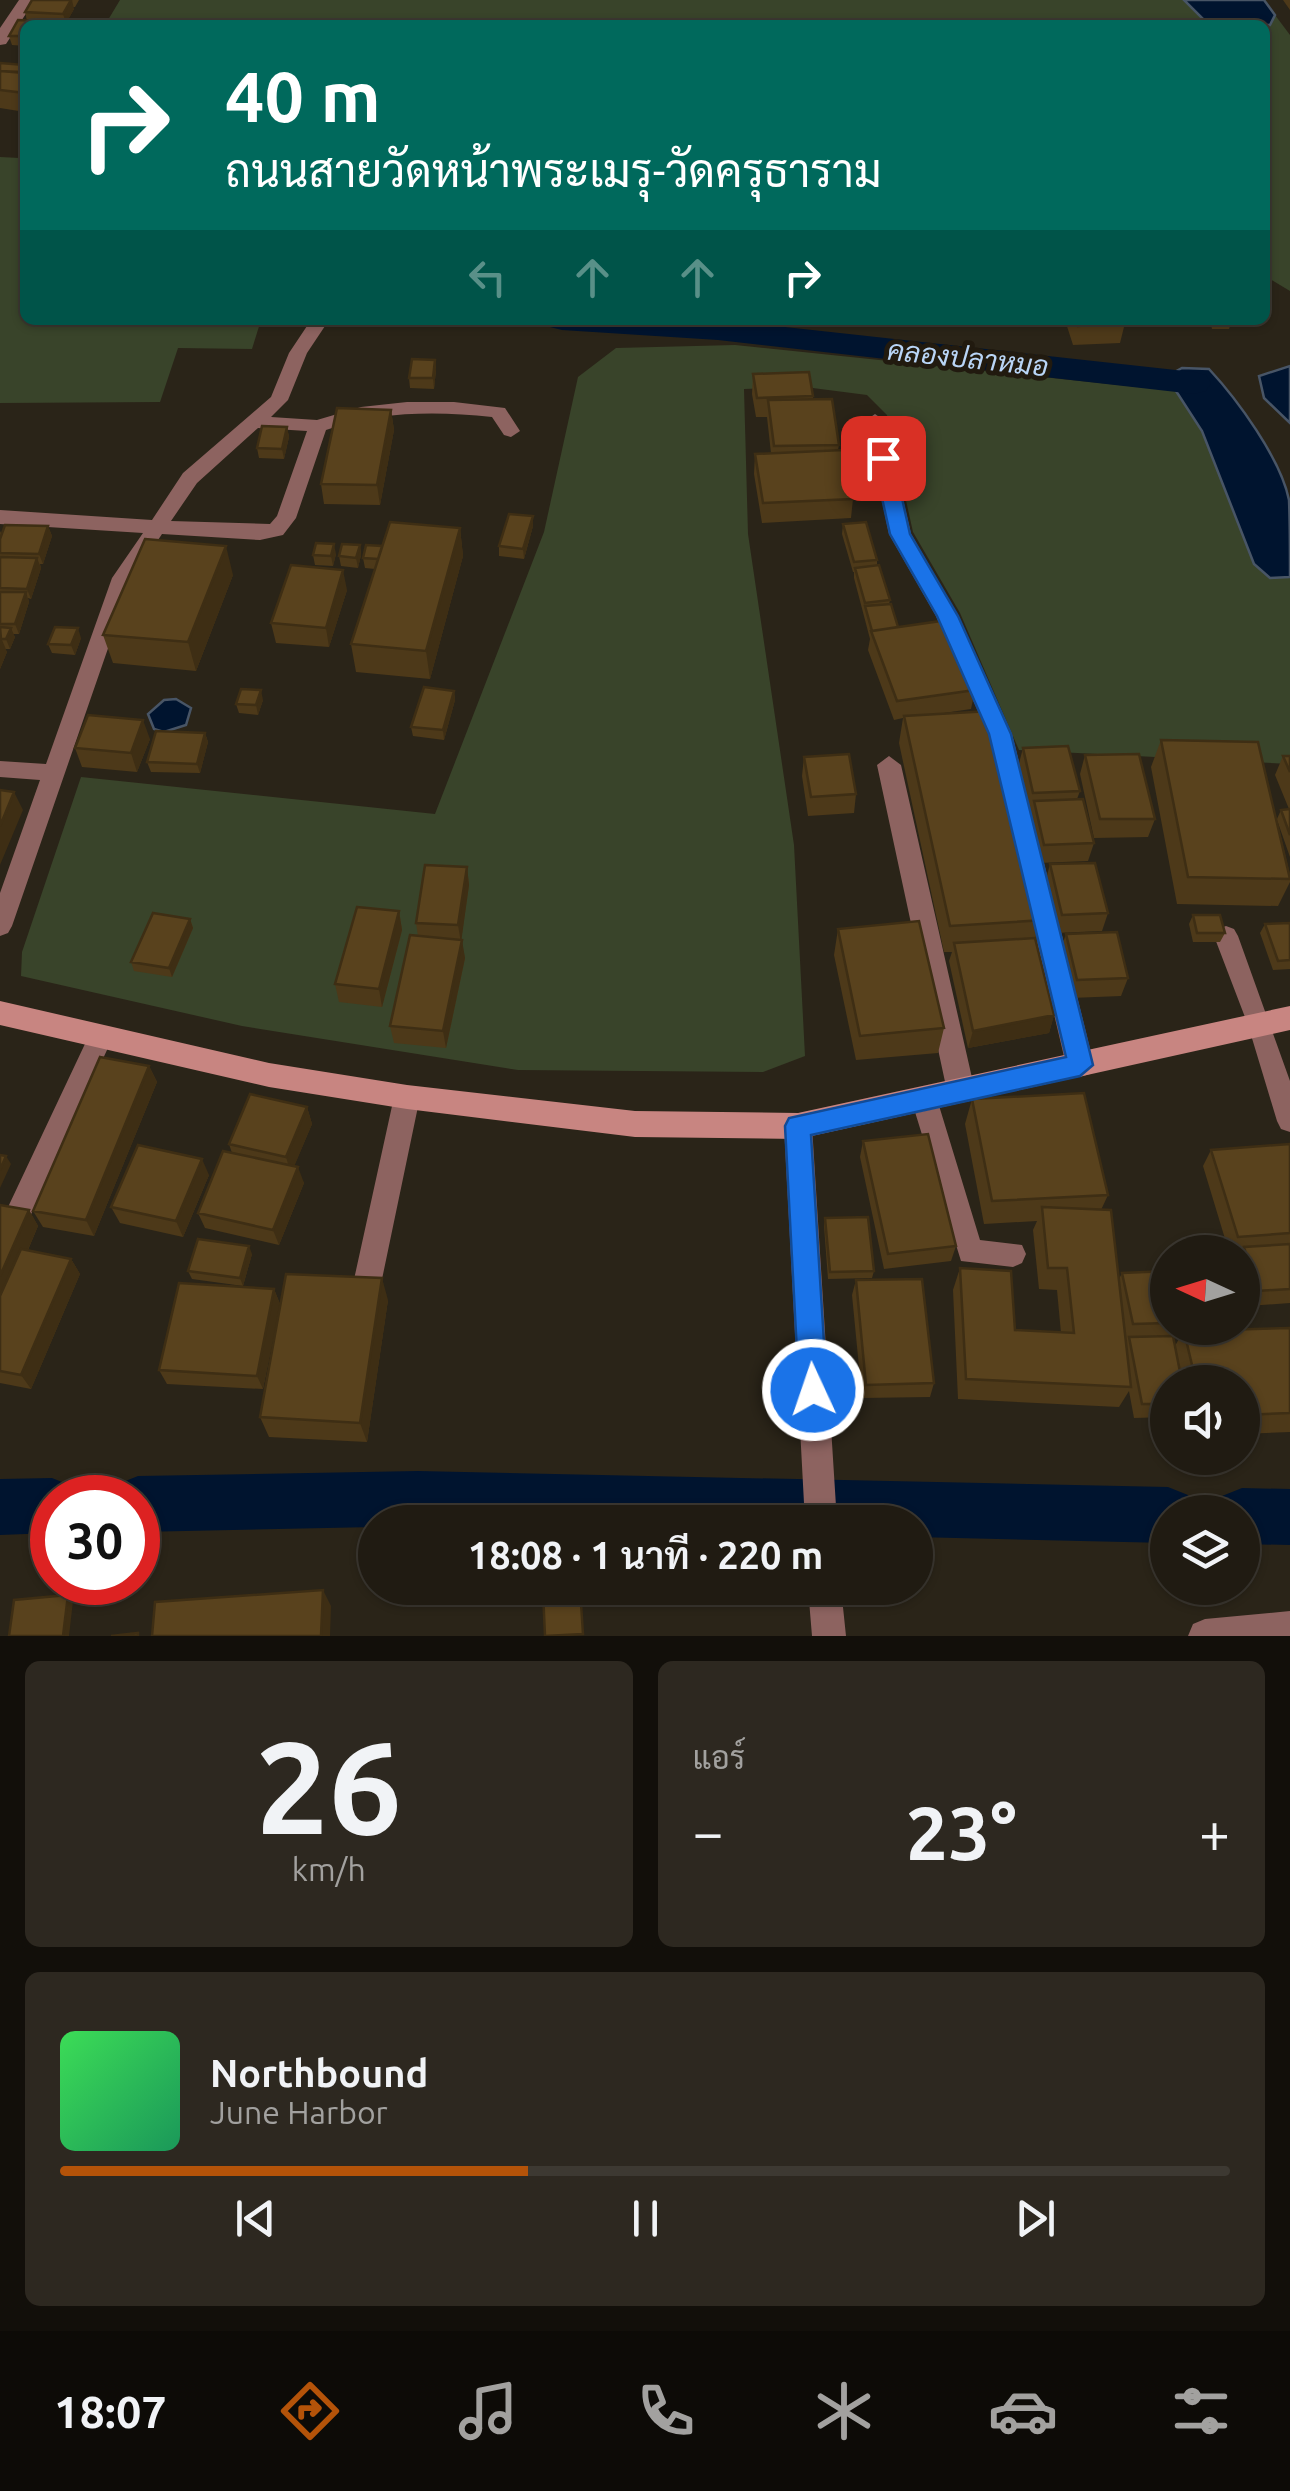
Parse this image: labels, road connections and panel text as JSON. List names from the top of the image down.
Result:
{
  "water": ["คลองปลาหมอ"],
  "north": "left",
  "page": {
    "turn": ["40 m", "ถนนสายวัดหน้าพระเมรุ-วัดครุธาราม"],
    "limit": "30",
    "trip": "18:08 · 1 นาที · 220 m",
    "tile": [
      ["26", "km/h"],
      "แอร์"
    ],
    "heat": ["−", "23°", "+"],
    "song": ["Northbound", "June Harbor"],
    "tabs": "18:07"
  }
}
